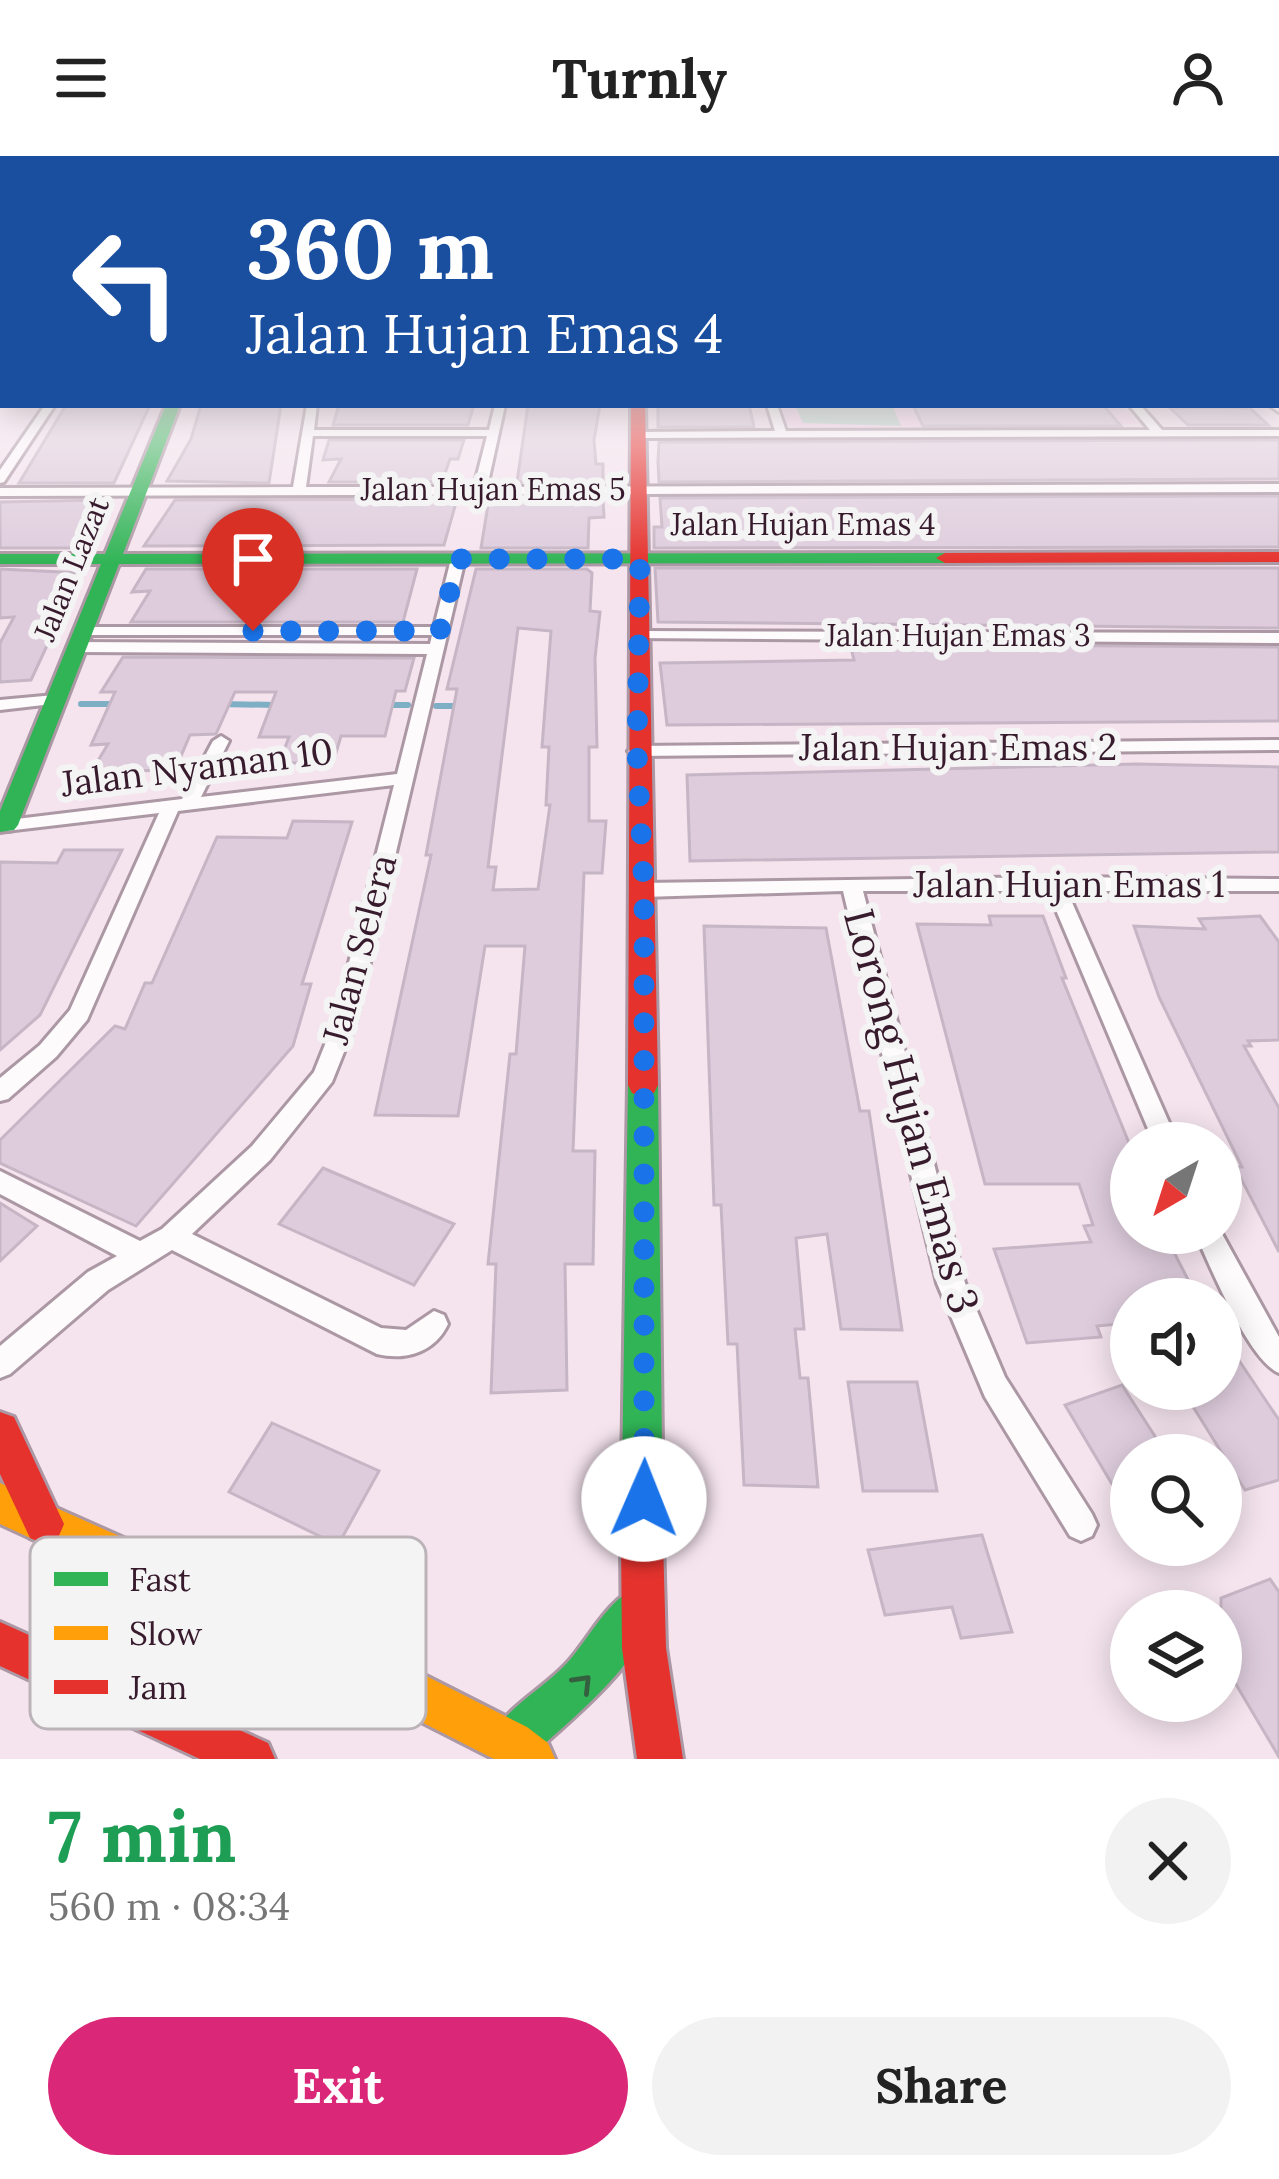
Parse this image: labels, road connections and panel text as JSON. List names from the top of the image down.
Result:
{
  "streets": {
    "street": [
      "Jalan Hujan Emas 5",
      "Jalan Hujan Emas 4",
      "Jalan Lazat",
      "Jalan Hujan Emas 3",
      "Jalan Hujan Emas 2",
      "Jalan Nyaman 10",
      "Jalan Hujan Emas 1",
      "Jalan Selera",
      "Lorong Hujan Emas 3"
    ]
  },
  "crossings": [
    ["Jalan Hujan Emas 5", "Jalan Lazat"],
    ["Jalan Hujan Emas 4", "Jalan Lazat"],
    ["Jalan Hujan Emas 4", "Jalan Selera"],
    ["Jalan Lazat", "Jalan Nyaman 10"],
    ["Jalan Nyaman 10", "Jalan Selera"],
    ["Jalan Hujan Emas 1", "Lorong Hujan Emas 3"]
  ],
  "legend": ["Fast", "Slow", "Jam"],
  "north": "bottom left",
  "page": {
    "header": "Turnly",
    "turn": ["360 m", "Jalan Hujan Emas 4"],
    "heading": ["7 min", "560 m · 08:34"],
    "buttons": ["Exit", "Share"]
  }
}
